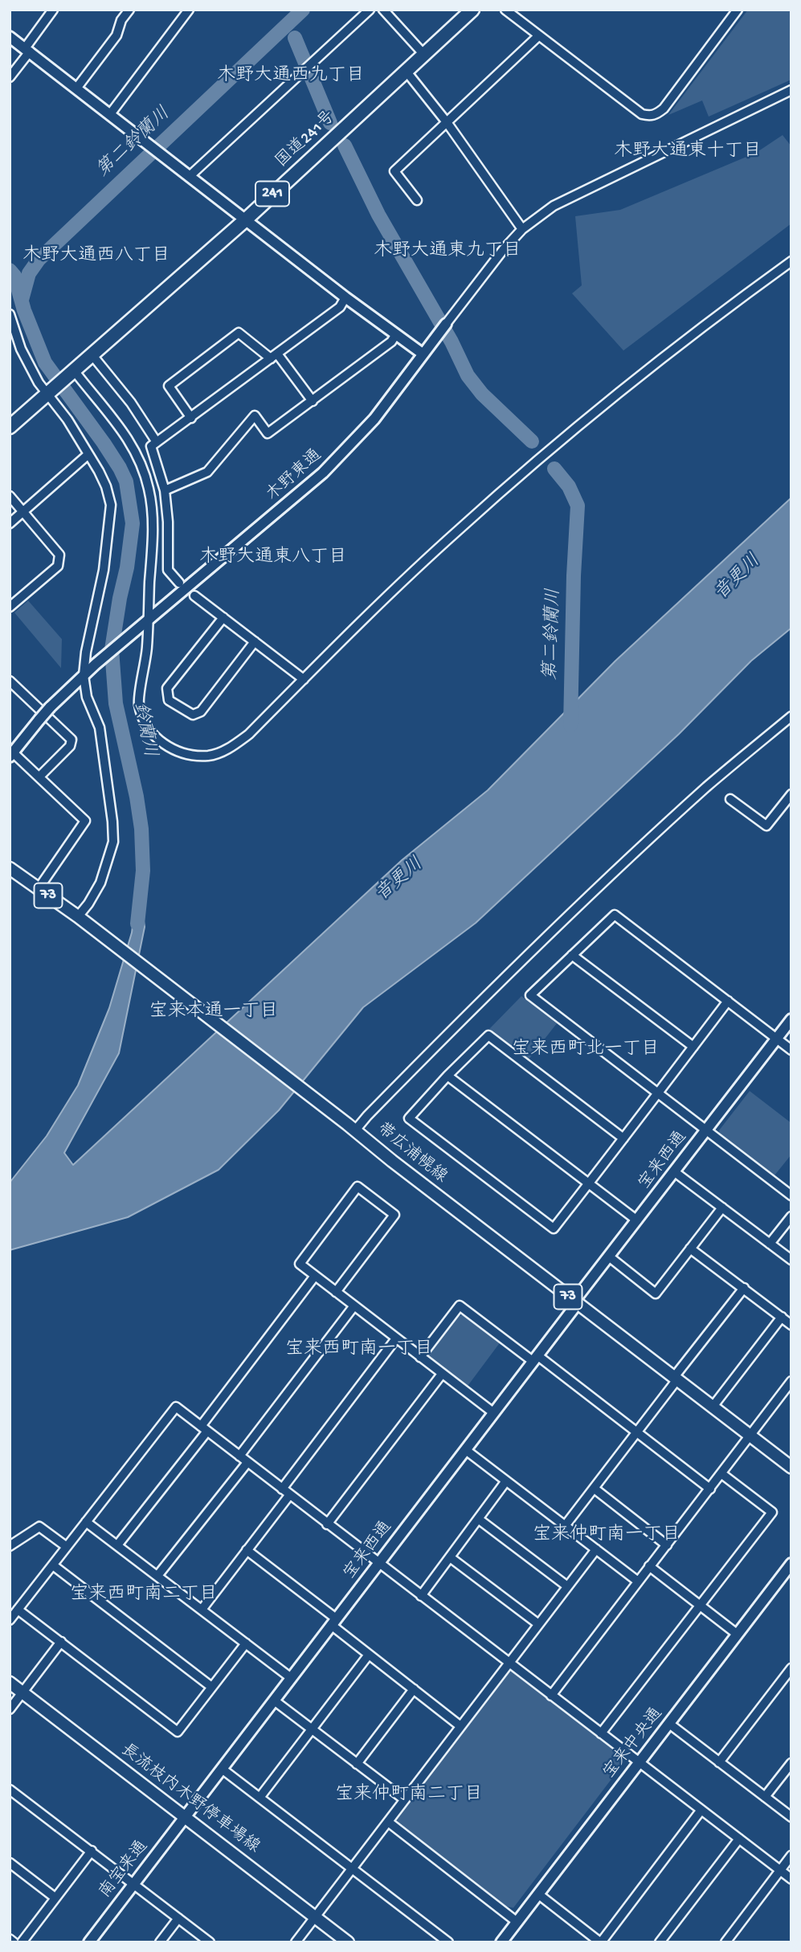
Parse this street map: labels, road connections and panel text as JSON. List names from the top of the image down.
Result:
{
  "streets": {
    "highway": ["国道241号", "241"],
    "main road": ["73", "帯広浦幌線", "長流枝内木野停車場線"],
    "street": [
      "木野東通",
      "宝来西通",
      "宝来中央通",
      "南宝来通"
    ]
  },
  "crossings": [
    ["帯広浦幌線", "宝来西通"],
    ["宝来西通", "長流枝内木野停車場線"],
    ["宝来西通", "南宝来通"],
    ["長流枝内木野停車場線", "南宝来通"]
  ],
  "districts": [
    "木野大通西九丁目",
    "木野大通東十丁目",
    "木野大通東九丁目",
    "木野大通西八丁目",
    "木野大通東八丁目",
    "宝来本通一丁目",
    "宝来西町北一丁目",
    "宝来西町南一丁目",
    "宝来仲町南一丁目",
    "宝来西町南二丁目",
    "宝来仲町南二丁目"
  ],
  "water": ["第二鈴蘭川", "音更川", "鈴蘭川"]
}
